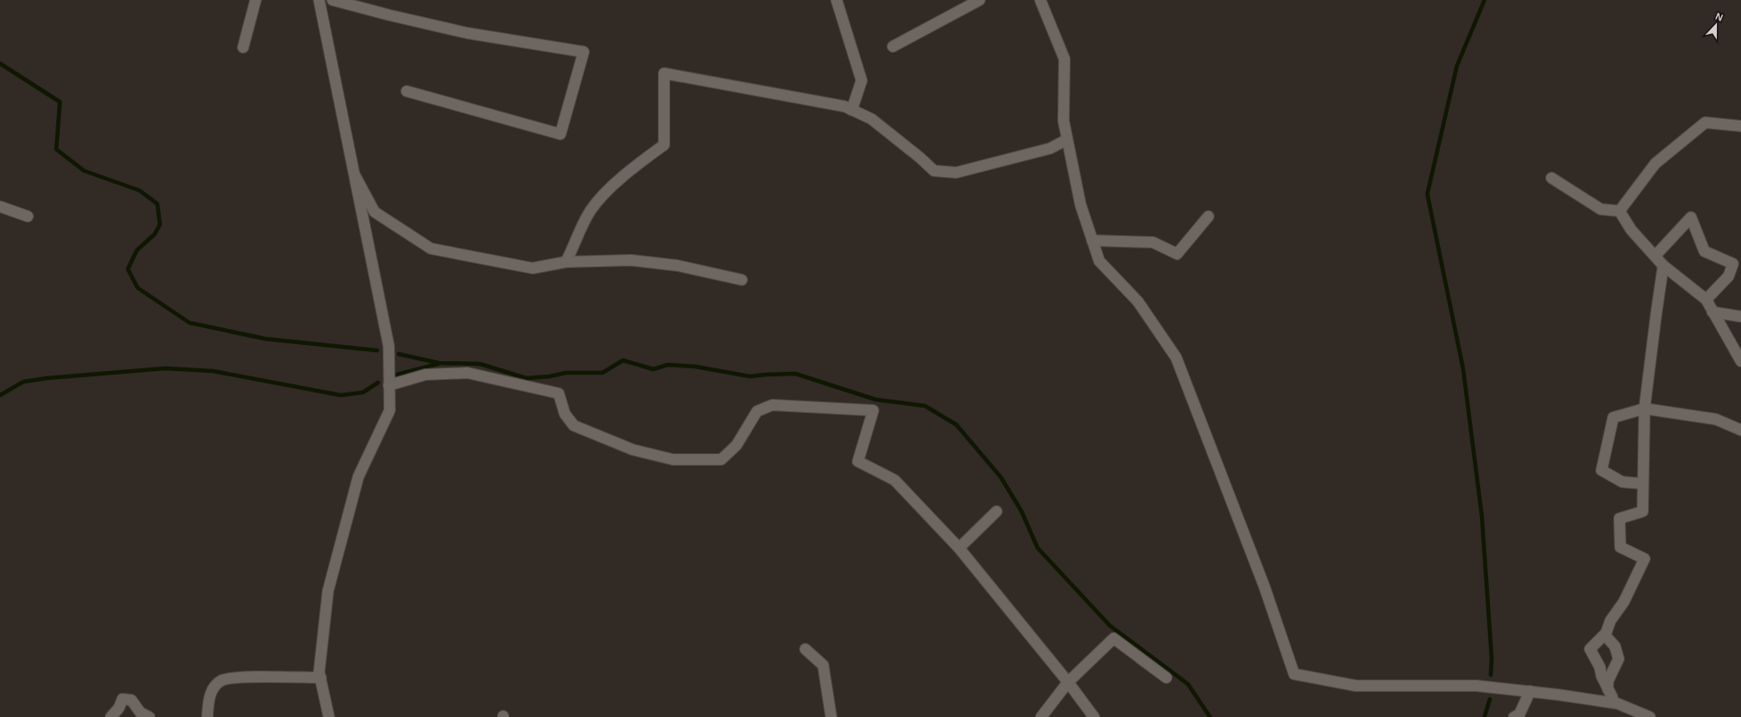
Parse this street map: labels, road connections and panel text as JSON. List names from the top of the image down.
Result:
{
  "north": "top"
}
